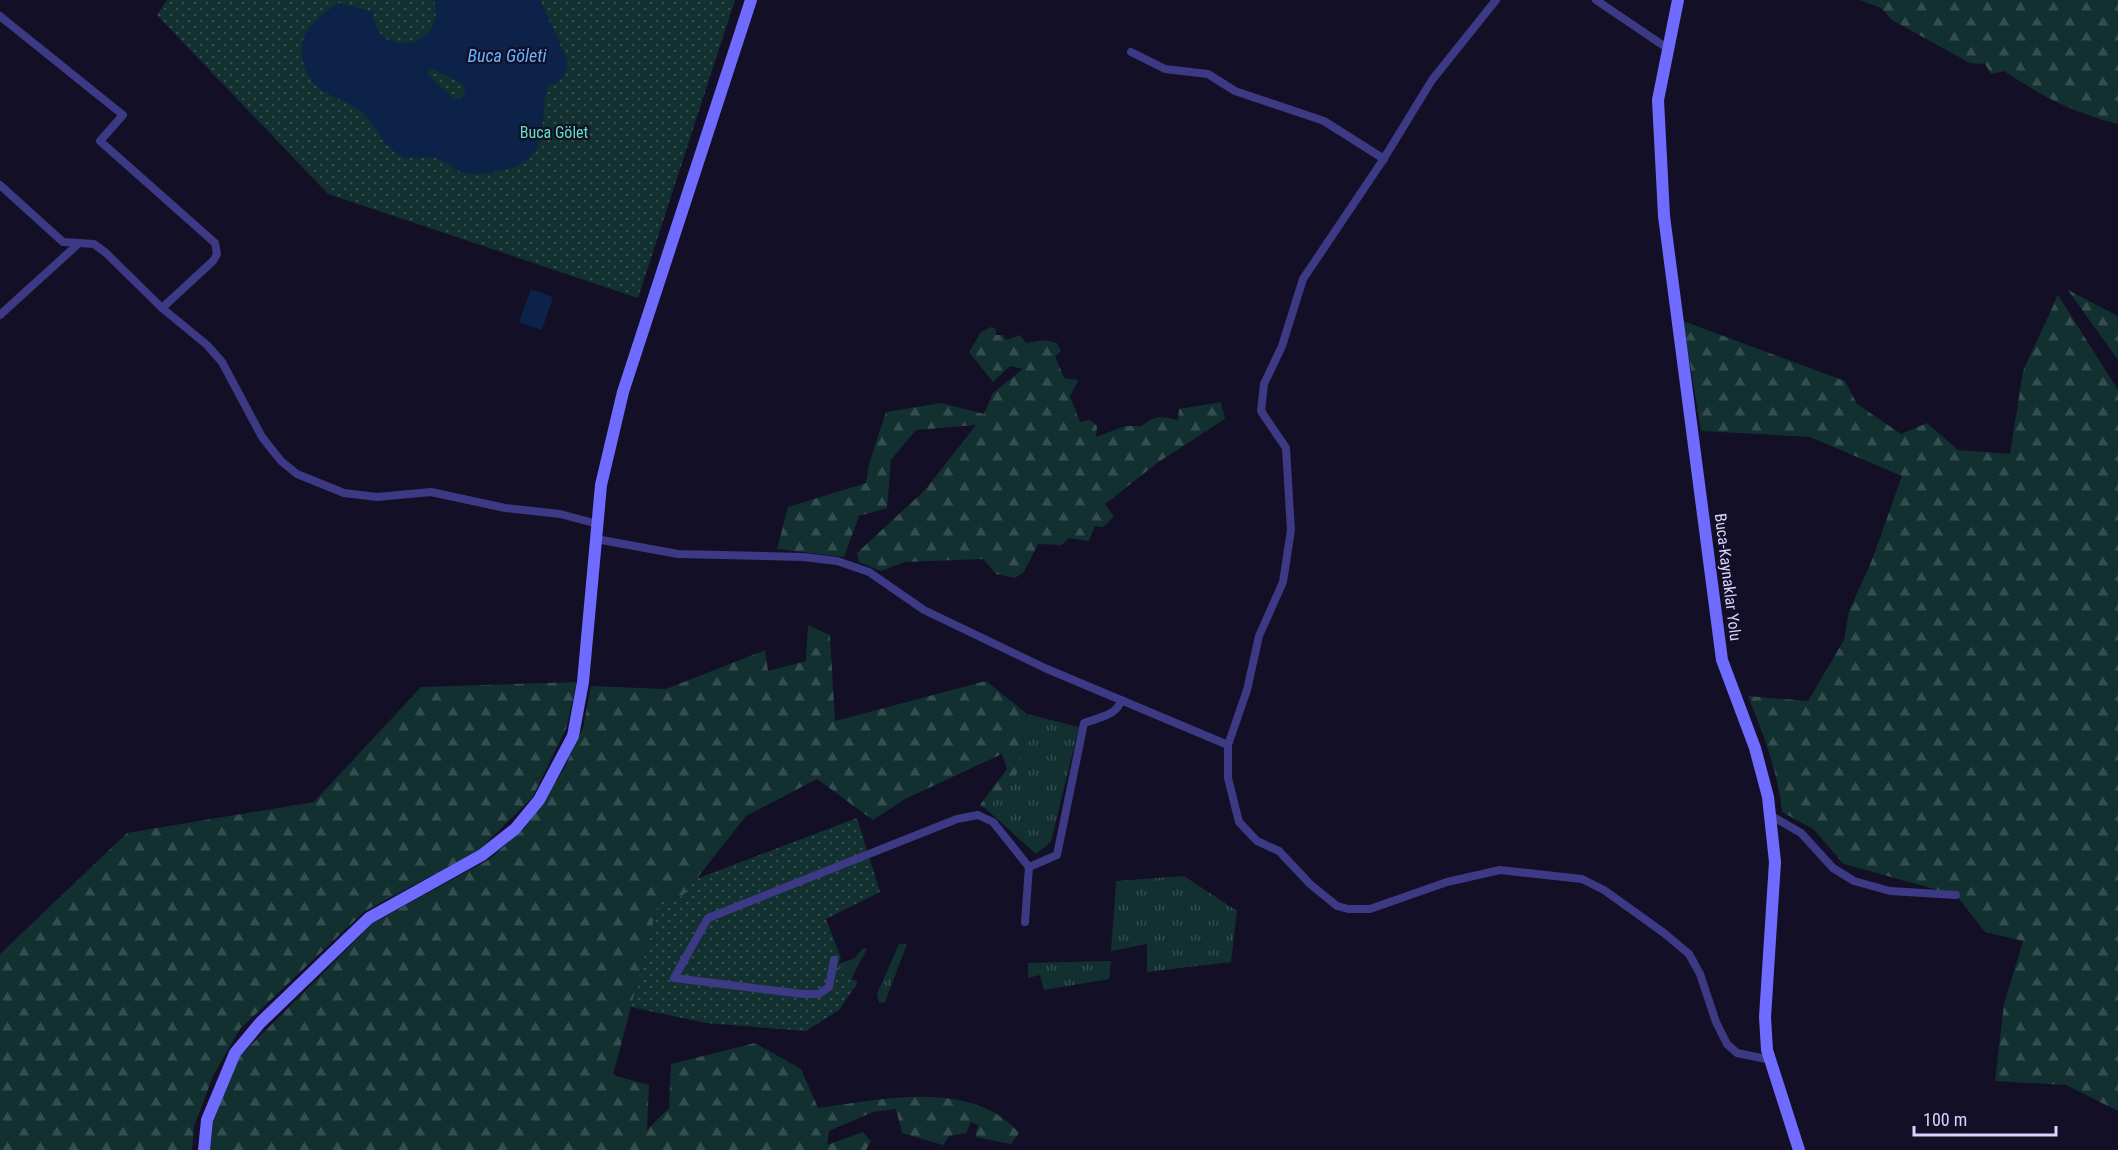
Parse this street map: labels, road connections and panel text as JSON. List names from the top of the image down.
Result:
{
  "streets": {
    "street": ["Buca-Kaynaklar Yolu"]
  },
  "water": ["Buca Göleti"],
  "parks": ["Buca Gölet"],
  "scale_bar": "100 m"
}
